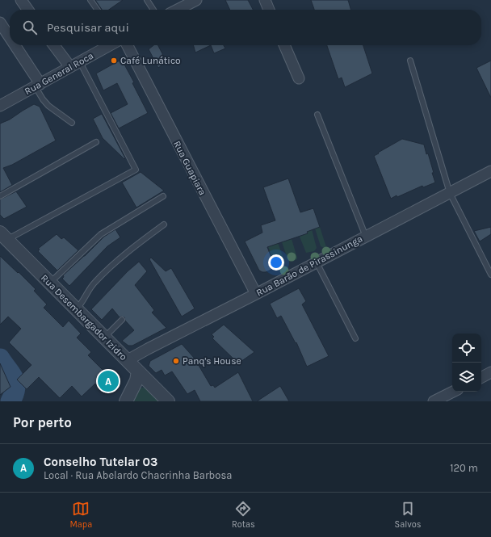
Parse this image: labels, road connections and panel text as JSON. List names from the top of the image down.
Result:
{
  "streets": {
    "street": [
      "Rua General Roca",
      "Rua Guapiara",
      "Rua Barão de Pirassinunga",
      "Rua Desembargador Izidro"
    ]
  },
  "crossings": [
    ["Rua Guapiara", "Rua Barão de Pirassinunga"],
    ["Rua Barão de Pirassinunga", "Rua Desembargador Izidro"]
  ],
  "places": ["Café Lunático", "Panq's House"],
  "page": {
    "search": "Pesquisar aqui",
    "pins": "A",
    "heading": "Por perto",
    "list": [
      {
        "mark": "A",
        "name": "Conselho Tutelar 03",
        "note": "Local · Rua Abelardo Chacrinha Barbosa",
        "value": "120 m"
      }
    ],
    "nav": ["Mapa", "Rotas", "Salvos"]
  }
}
